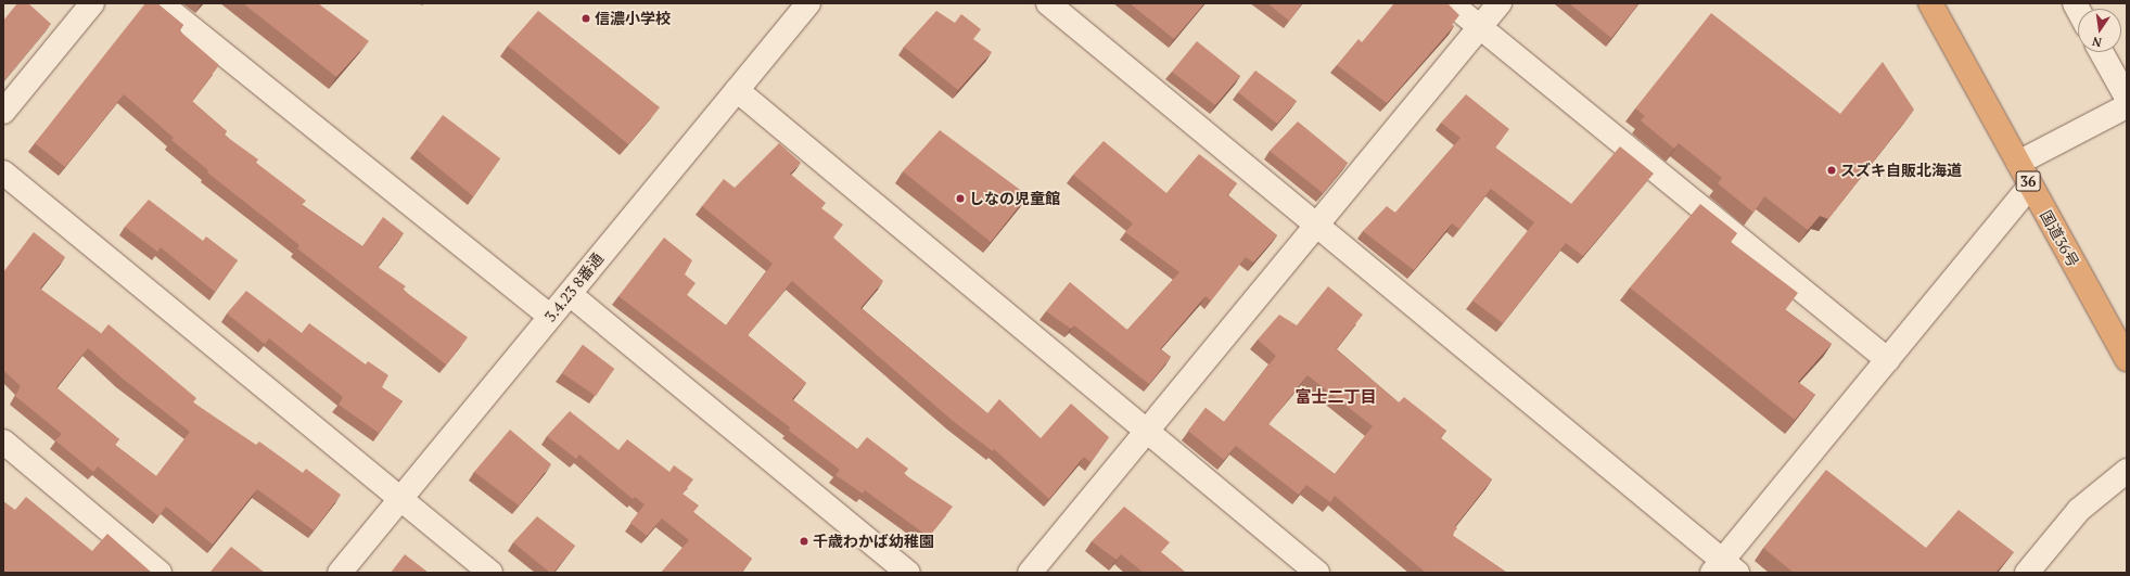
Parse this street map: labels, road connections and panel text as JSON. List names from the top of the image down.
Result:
{
  "streets": {
    "highway": ["36", "国道36号"],
    "street": ["3.4.23 8番通"]
  },
  "districts": ["富士二丁目"],
  "places": [
    "信濃小学校",
    "スズキ自販北海道",
    "しなの児童館",
    "千歳わかば幼稚園"
  ],
  "north": "bottom"
}
